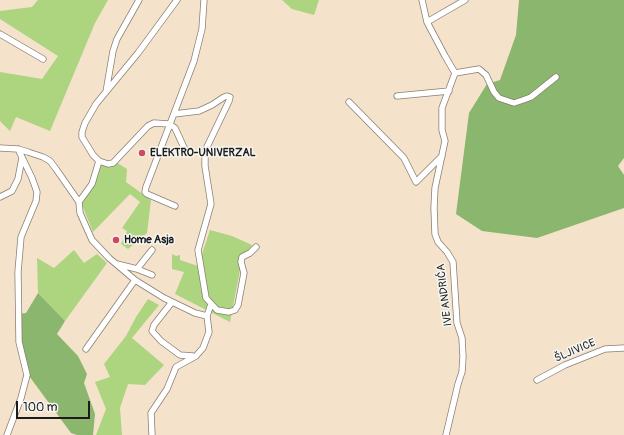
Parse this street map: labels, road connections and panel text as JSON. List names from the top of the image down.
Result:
{
  "streets": {
    "street": ["IVE ANDRIĆA", "ŠLJIVICE"]
  },
  "places": ["ELEKTRO-UNIVERZAL", "Home Asja"],
  "scale_bar": "100 m"
}
